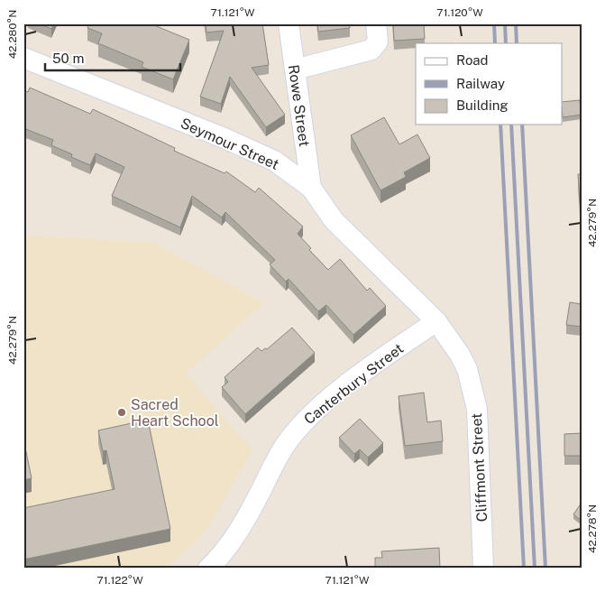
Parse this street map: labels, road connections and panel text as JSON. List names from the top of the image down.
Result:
{
  "streets": {
    "street": [
      "Rowe Street",
      "Seymour Street",
      "Canterbury Street",
      "Cliffmont Street"
    ]
  },
  "crossings": [
    ["Rowe Street", "Seymour Street"],
    ["Seymour Street", "Canterbury Street"],
    ["Seymour Street", "Cliffmont Street"],
    ["Canterbury Street", "Cliffmont Street"]
  ],
  "places": ["Sacred Heart School"],
  "legend": ["Road", "Railway", "Building"],
  "scale_bar": "50 m",
  "coordinates": [
    "71.121°W",
    "71.120°W",
    "42.280°N",
    "42.279°N",
    "42.278°N",
    "71.122°W"
  ]
}
